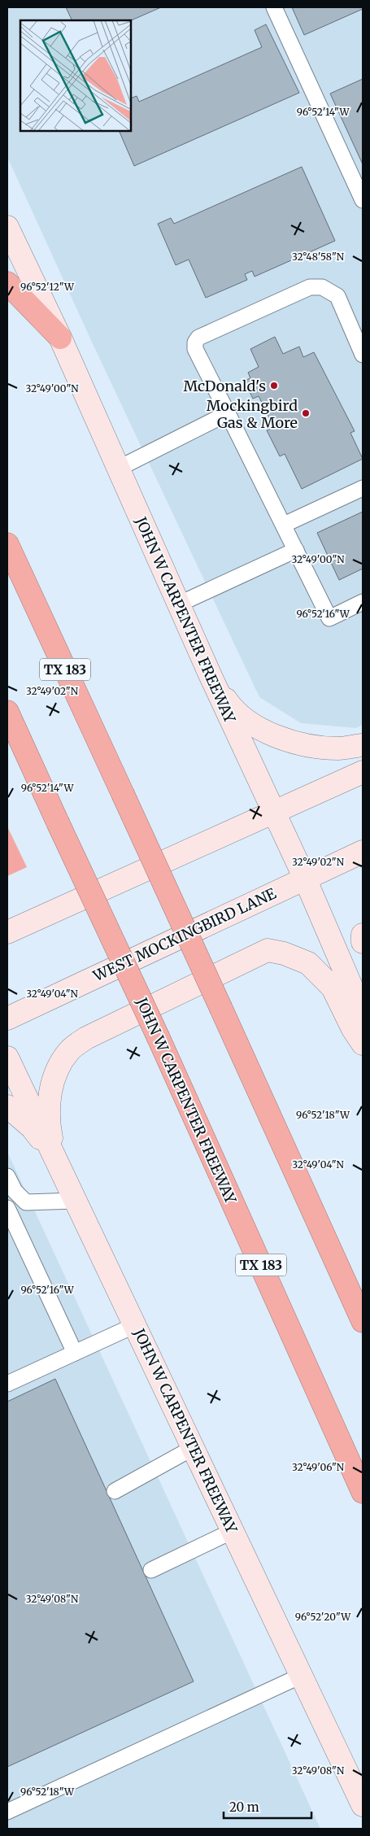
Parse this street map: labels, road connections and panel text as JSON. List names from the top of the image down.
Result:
{
  "streets": {
    "highway": ["JOHN W CARPENTER FREEWAY", "TX 183"],
    "main road": ["WEST MOCKINGBIRD LANE"]
  },
  "crossings": [
    ["JOHN W CARPENTER FREEWAY", "WEST MOCKINGBIRD LANE"]
  ],
  "places": ["McDonald's", "Mockingbird Gas & More"],
  "scale_bar": "20 m",
  "coordinates": [
    "96°52'14\"W",
    "32°48'58\"N",
    "96°52'12\"W",
    "32°49'00\"N",
    "96°52'16\"W",
    "32°49'02\"N",
    "32°49'04\"N",
    "96°52'18\"W",
    "32°49'06\"N",
    "32°49'08\"N",
    "96°52'20\"W"
  ]
}
